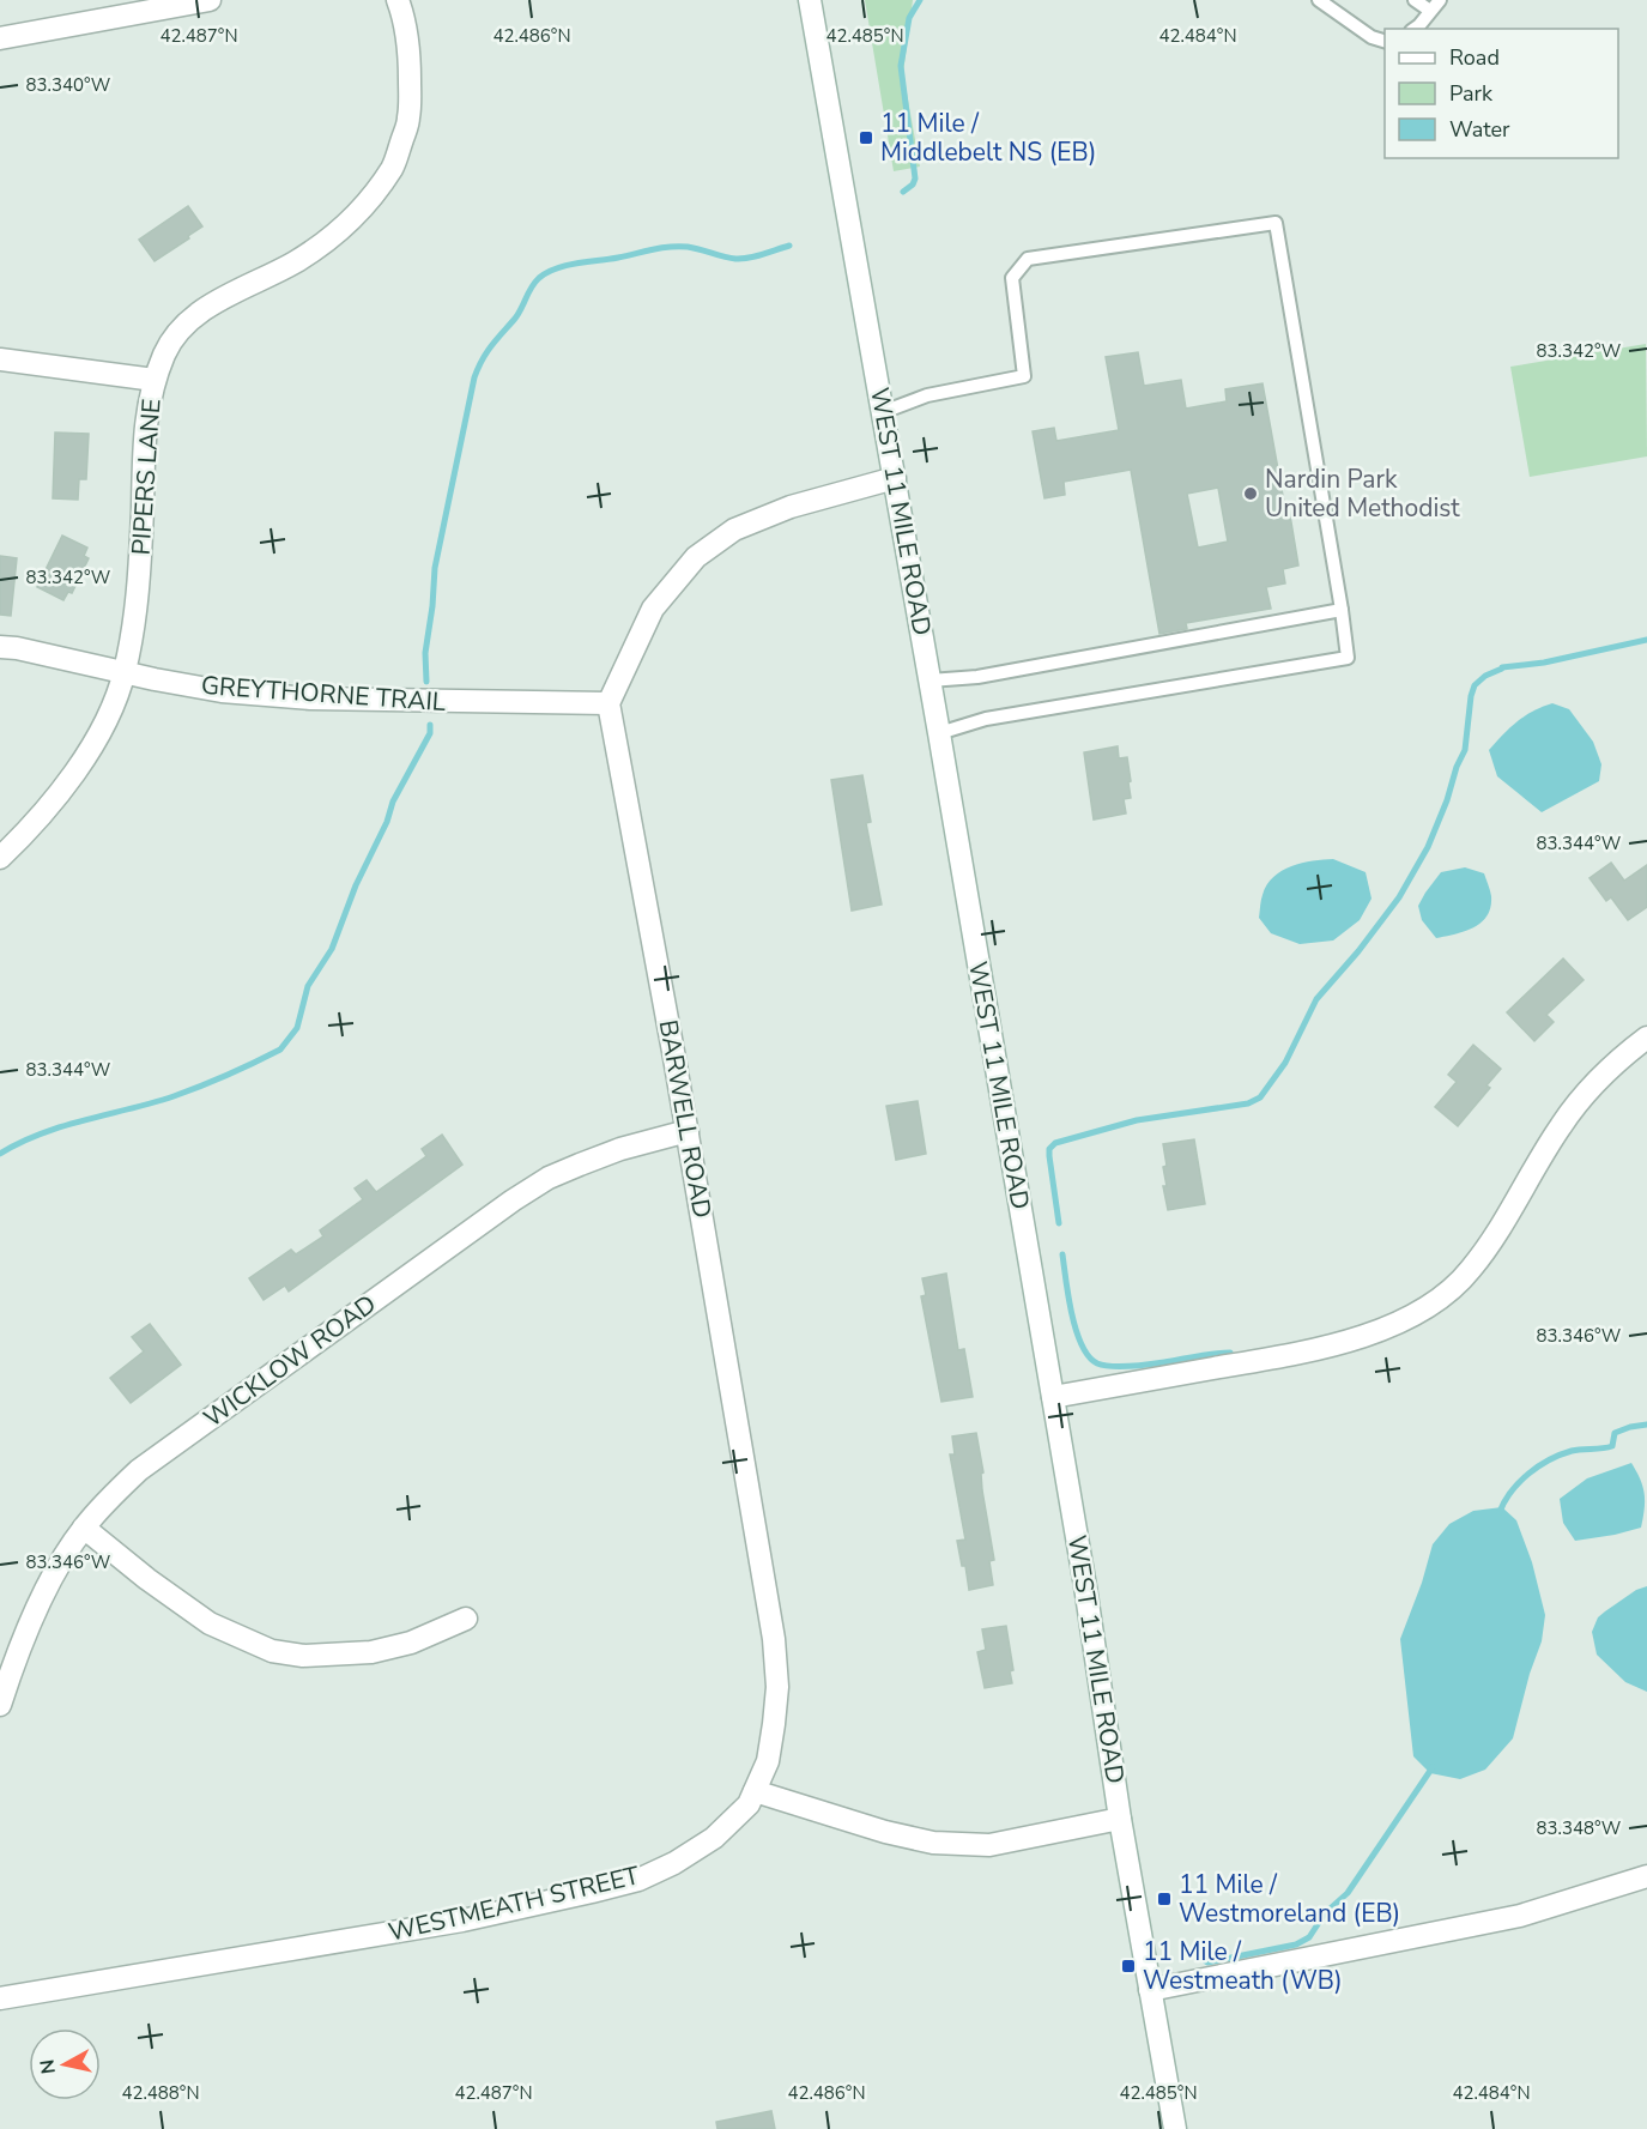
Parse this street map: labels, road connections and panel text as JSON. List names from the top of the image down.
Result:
{
  "streets": {
    "street": [
      "PIPERS LANE",
      "WEST 11 MILE ROAD",
      "GREYTHORNE TRAIL",
      "BARWELL ROAD",
      "WICKLOW ROAD",
      "WESTMEATH STREET"
    ]
  },
  "crossings": [
    ["PIPERS LANE", "GREYTHORNE TRAIL"],
    ["GREYTHORNE TRAIL", "BARWELL ROAD"],
    ["BARWELL ROAD", "WICKLOW ROAD"],
    ["BARWELL ROAD", "WESTMEATH STREET"]
  ],
  "places": {
    "transit": ["11 Mile / Middlebelt NS (EB)", "11 Mile / Westmoreland (EB)", "11 Mile / Westmeath (WB)"],
    "other": ["Nardin Park United Methodist"]
  },
  "legend": ["Road", "Park", "Water"],
  "north": "left",
  "coordinates": [
    "42.487°N",
    "42.486°N",
    "42.485°N",
    "42.484°N",
    "83.340°W",
    "83.342°W",
    "83.344°W",
    "83.346°W",
    "83.348°W",
    "42.488°N"
  ]
}
